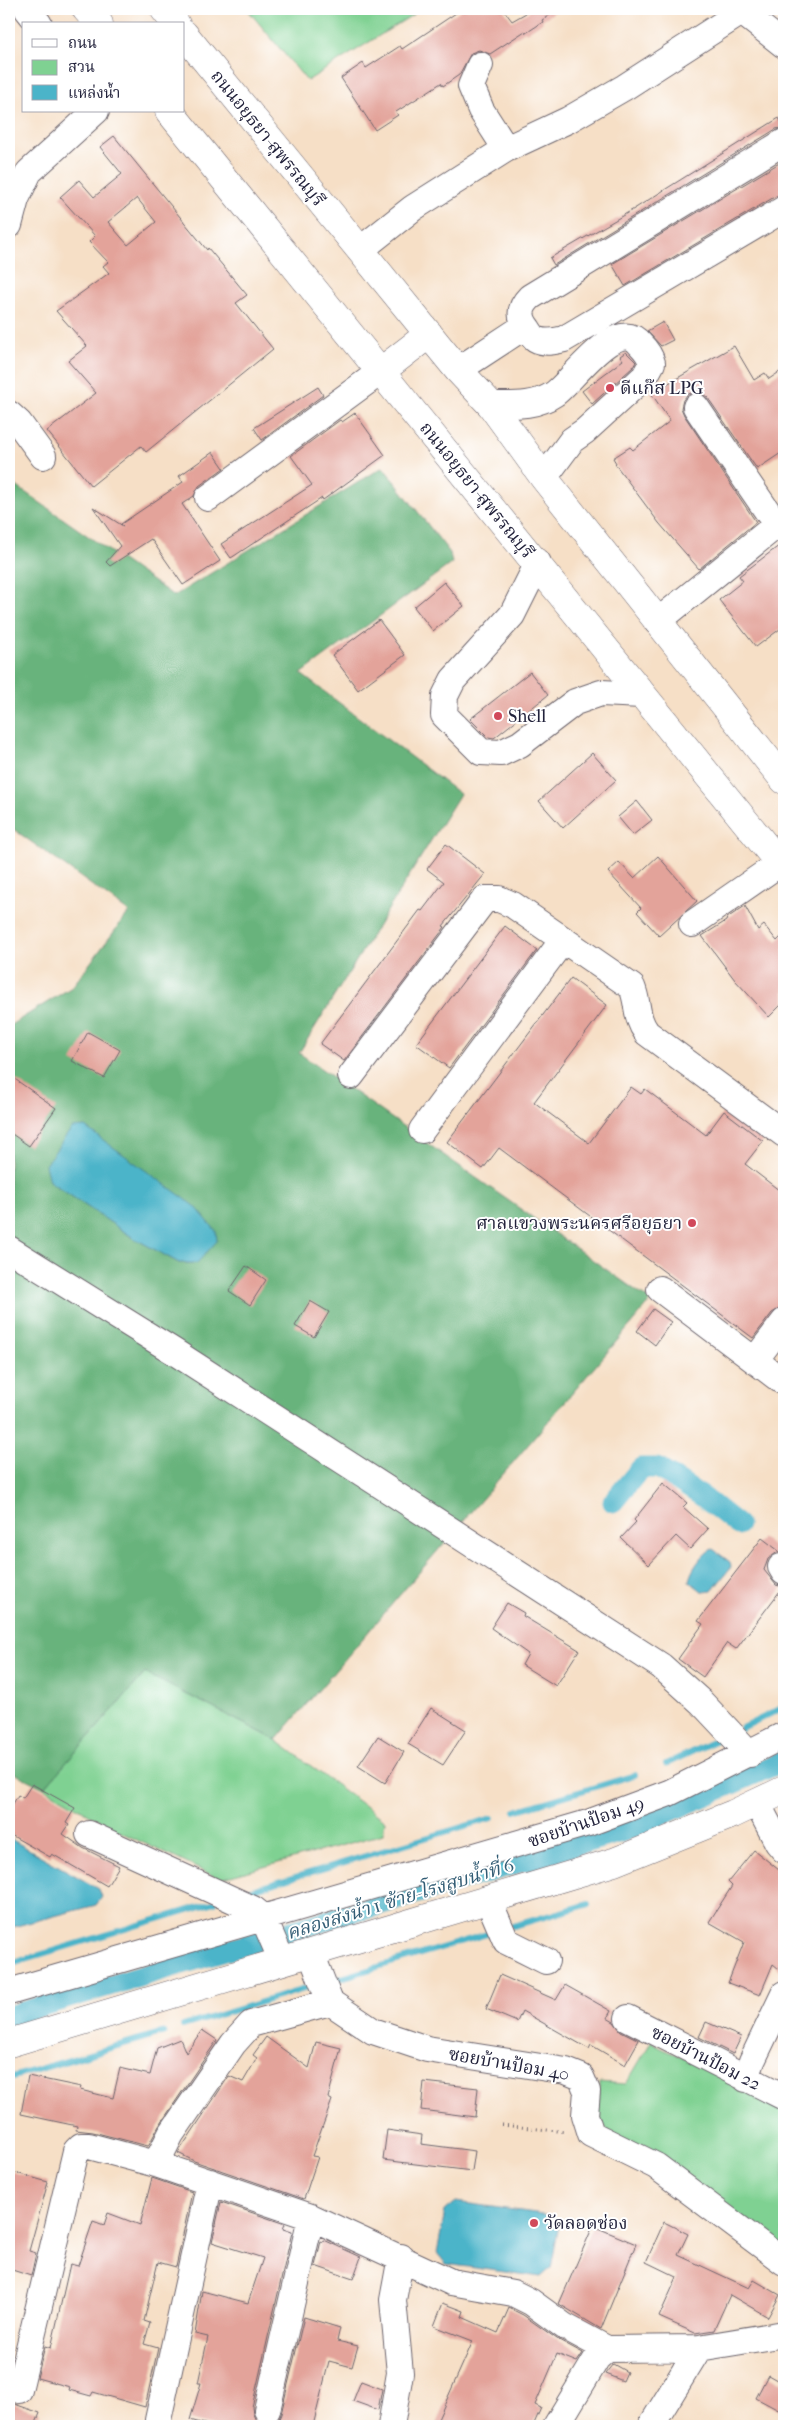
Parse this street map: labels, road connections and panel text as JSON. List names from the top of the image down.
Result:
{
  "streets": {
    "main road": ["ถนนอยุธยา-สุพรรณบุรี"],
    "street": ["ซอยบ้านป้อม 49", "ซอยบ้านป้อม 22", "ซอยบ้านป้อม 40"]
  },
  "water": ["คลองส่งน้ำ 1 ซ้าย-โรงสูบน้ำที่ 6"],
  "places": [
    "ดีแก๊ส LPG",
    "Shell",
    "ศาลแขวงพระนครศรีอยุธยา",
    "วัดลอดช่อง"
  ],
  "legend": ["ถนน", "สวน", "แหล่งน้ำ"]
}
